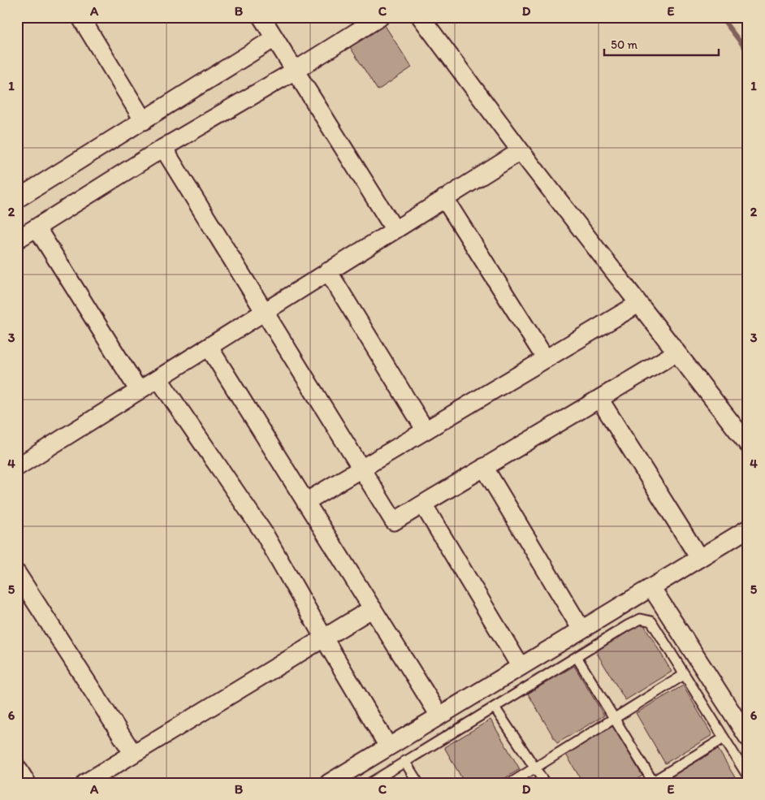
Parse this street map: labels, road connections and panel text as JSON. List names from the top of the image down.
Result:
{
  "scale_bar": "50 m",
  "grid": {
    "columns": [
      "A",
      "B",
      "C",
      "D",
      "E"
    ],
    "rows": [
      "1",
      "2",
      "3",
      "4",
      "5",
      "6"
    ]
  }
}
